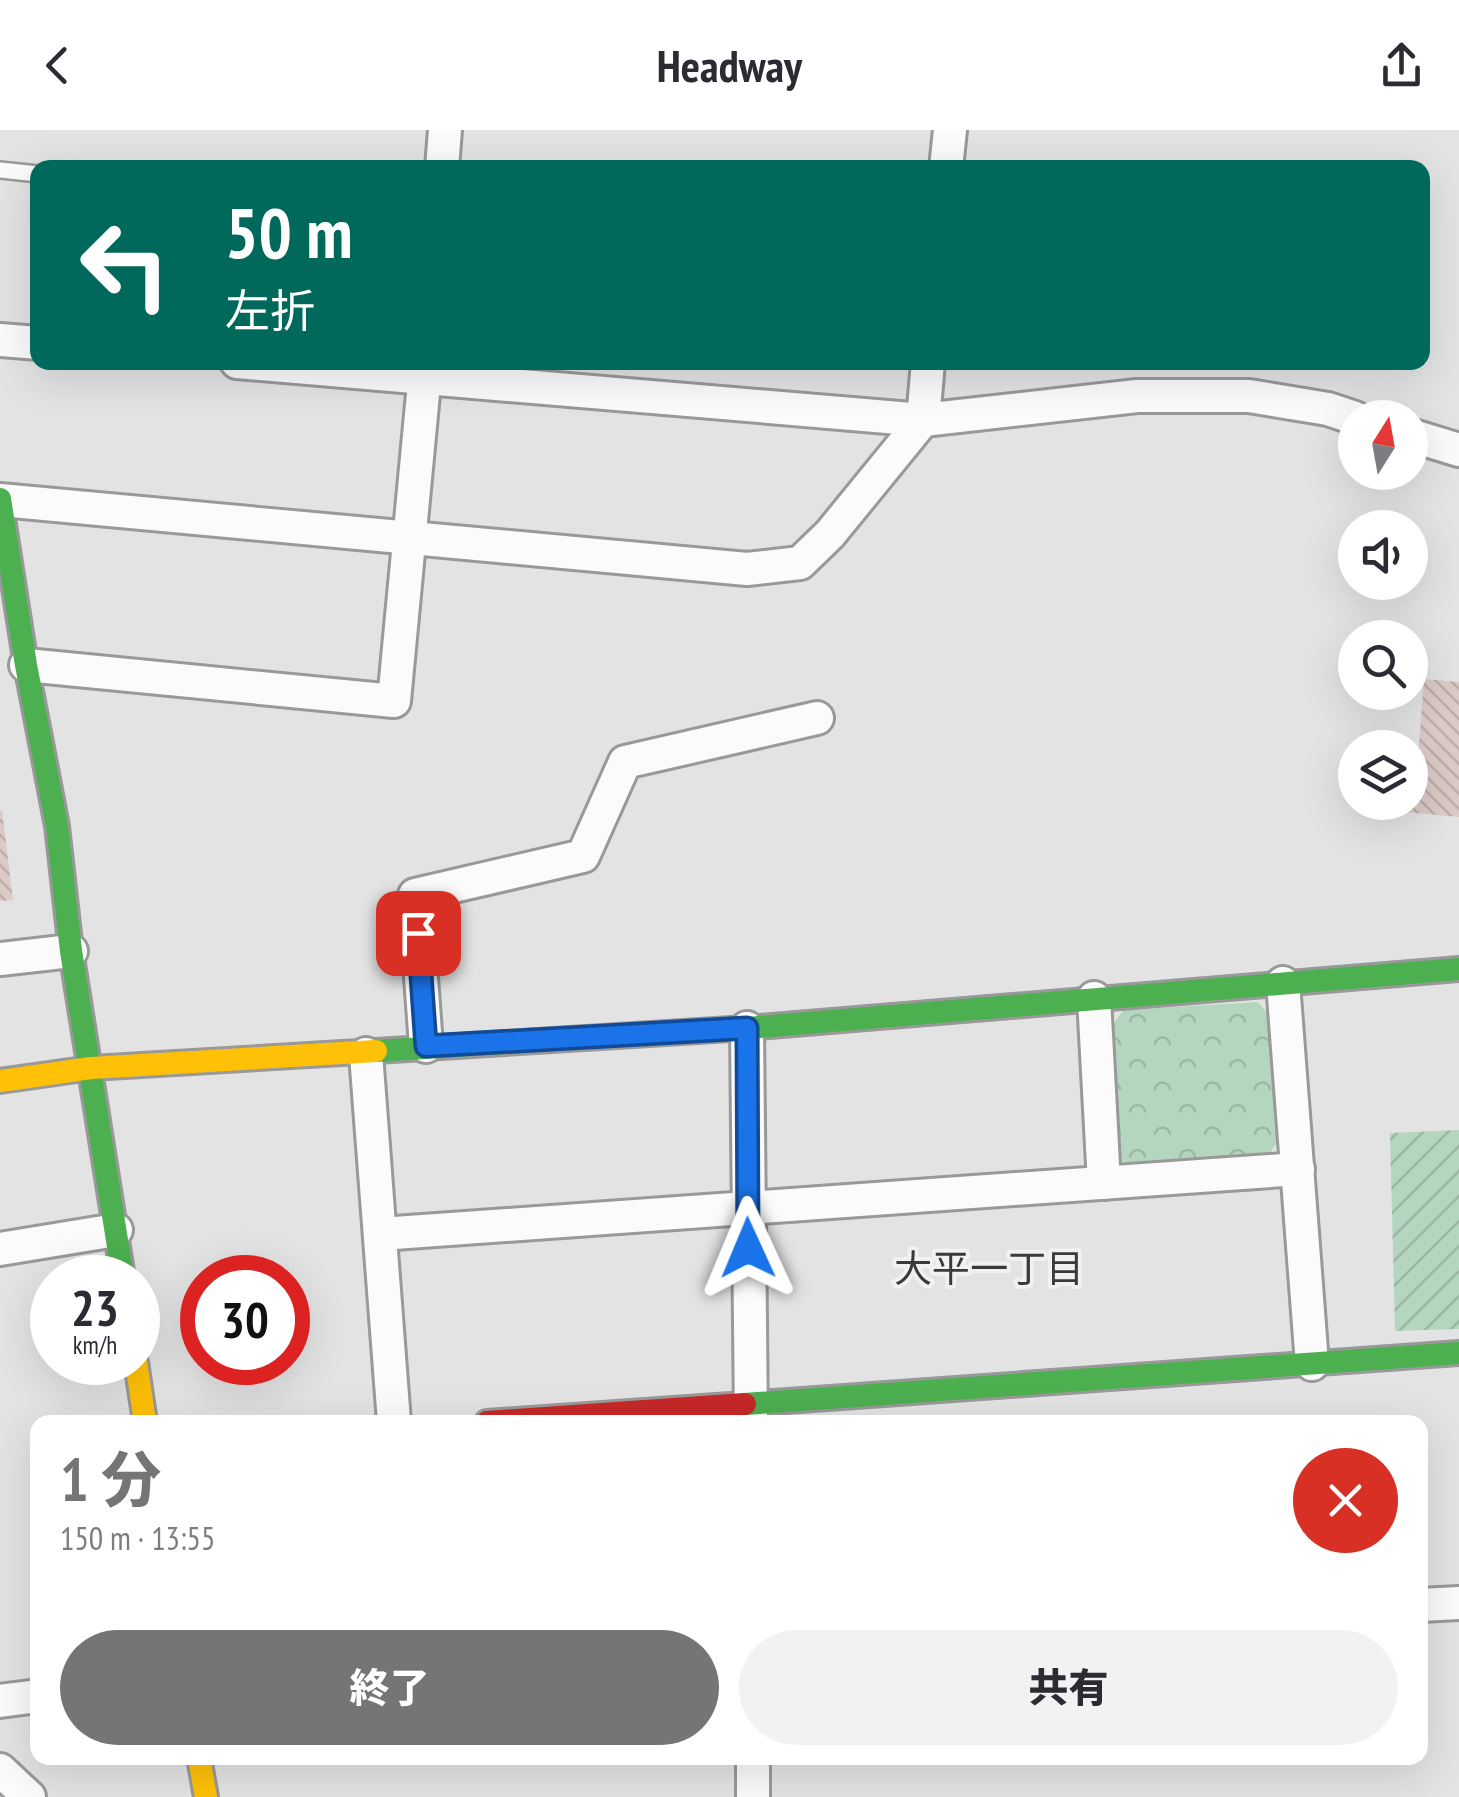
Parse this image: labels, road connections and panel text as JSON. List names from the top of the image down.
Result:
{
  "districts": ["大平一丁目"],
  "north": "top",
  "page": {
    "header": "Headway",
    "turn": ["50 m", "左折"],
    "speed": "23 km/h",
    "limit": "30",
    "heading": ["1 分", "150 m · 13:55"],
    "buttons": ["終了", "共有"]
  }
}
